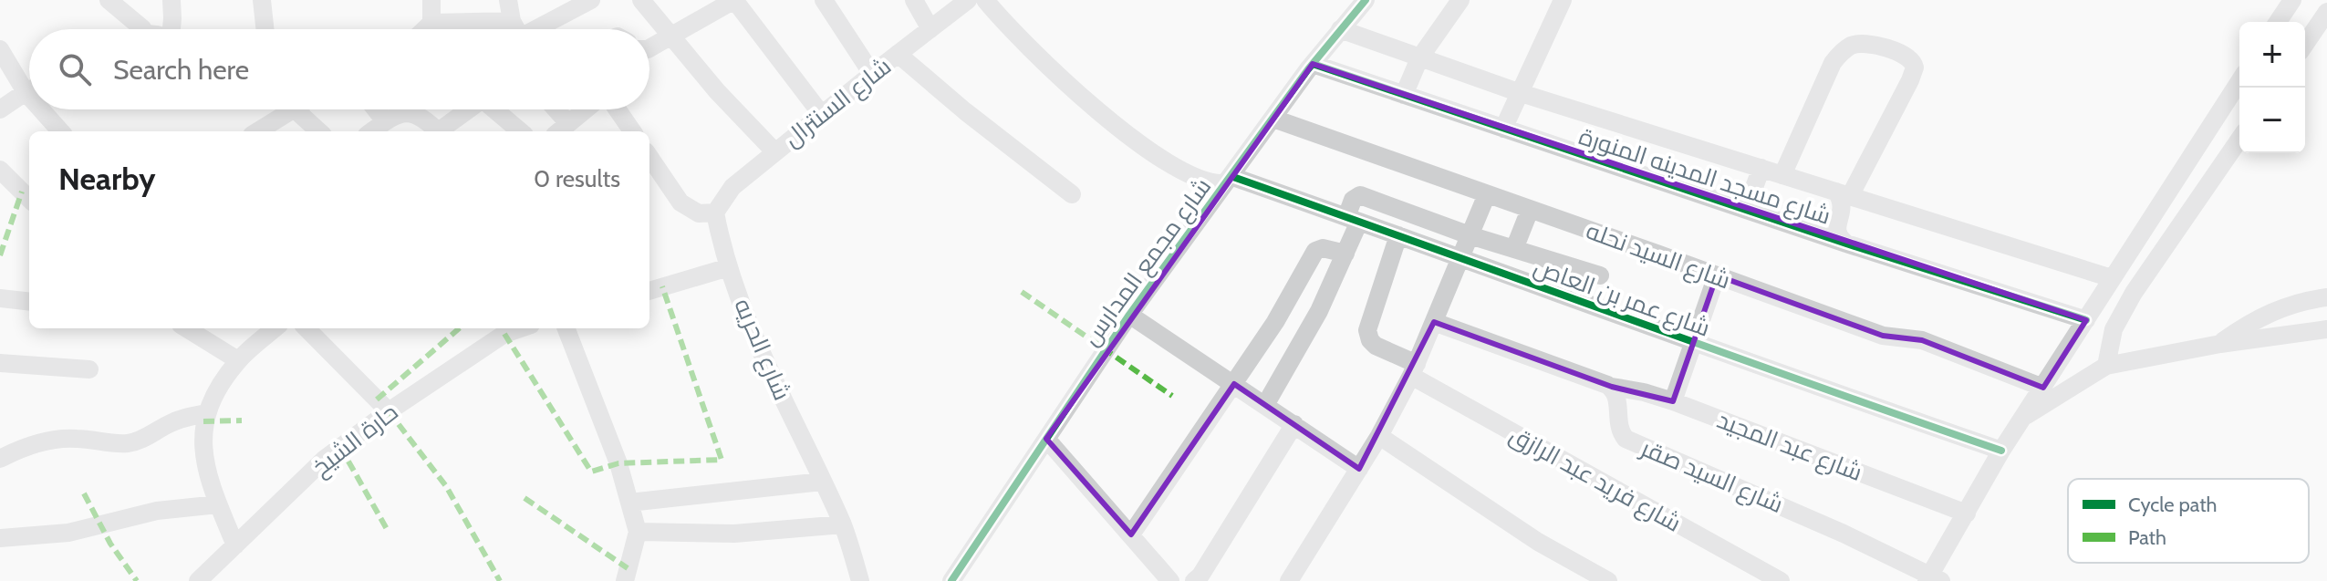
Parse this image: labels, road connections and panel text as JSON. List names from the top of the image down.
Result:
{
  "streets": {
    "street": [
      "شارع السنترال",
      "شارع مسجد المدينه المنورة",
      "شارع السيد نحله",
      "شارع مجمع المدارس",
      "شارع عمر بن العاص",
      "شارع الحريه",
      "حارة الشيخ",
      "شارع عبد المجيد",
      "شارع السيد صقر",
      "شارع فريد عبد الرازق"
    ]
  },
  "crossings": [
    ["شارع السنترال", "شارع الحريه"],
    ["شارع مسجد المدينه المنورة", "شارع مجمع المدارس"],
    ["شارع السيد نحله", "شارع مجمع المدارس"],
    ["شارع مجمع المدارس", "شارع عمر بن العاص"],
    ["شارع عمر بن العاص", "شارع فريد عبد الرازق"],
    ["شارع عبد المجيد", "شارع السيد صقر"]
  ],
  "legend": ["Cycle path", "Path"],
  "page": {
    "map_buttons": ["+", "−"],
    "search": "Search here",
    "heading": ["Nearby", "0 results"]
  }
}
